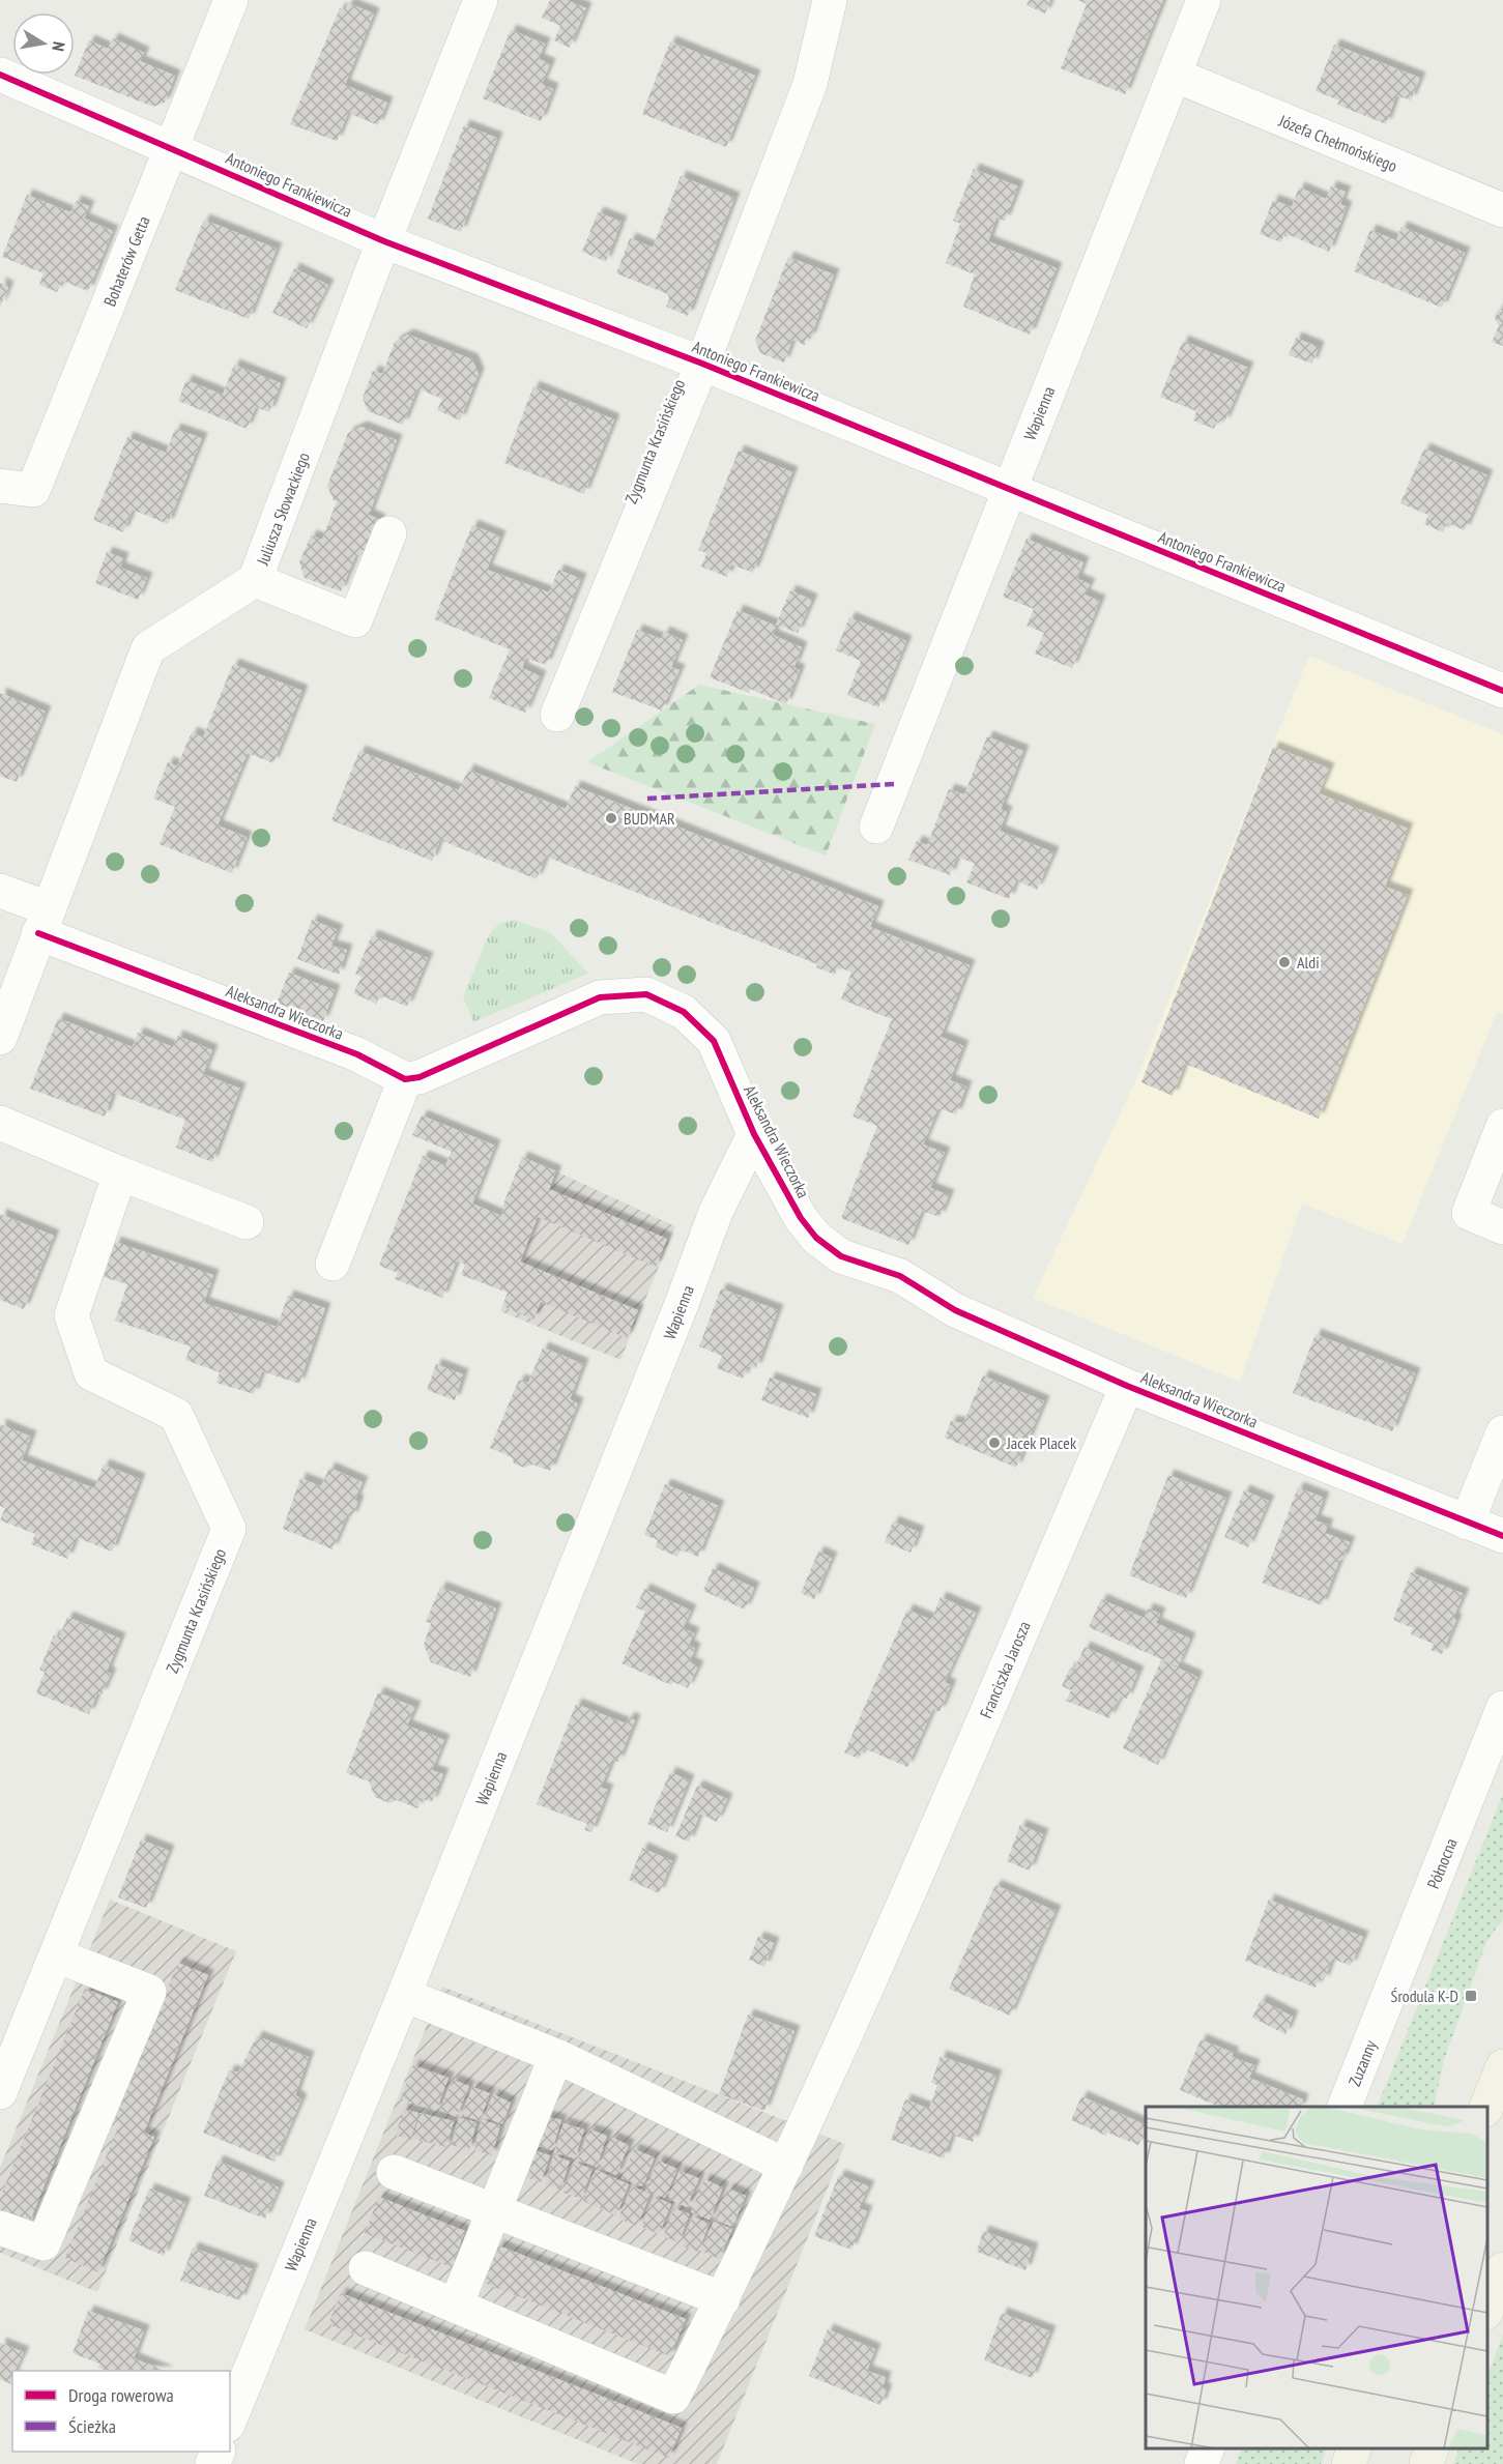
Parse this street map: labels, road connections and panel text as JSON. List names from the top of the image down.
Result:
{
  "streets": {
    "street": [
      "Józefa Chełmońskiego",
      "Antoniego Frankiewicza",
      "Bohaterów Getta",
      "Wapienna",
      "Zygmunta Krasińskiego",
      "Juliusza Słowackiego",
      "Aleksandra Wieczorka",
      "Franciszka Jarosza",
      "Północna",
      "Zuzanny"
    ]
  },
  "crossings": [
    ["Józefa Chełmońskiego", "Wapienna"],
    ["Antoniego Frankiewicza", "Bohaterów Getta"],
    ["Antoniego Frankiewicza", "Wapienna"],
    ["Antoniego Frankiewicza", "Zygmunta Krasińskiego"],
    ["Antoniego Frankiewicza", "Juliusza Słowackiego"],
    ["Wapienna", "Aleksandra Wieczorka"],
    ["Juliusza Słowackiego", "Aleksandra Wieczorka"],
    ["Aleksandra Wieczorka", "Franciszka Jarosza"],
    ["Północna", "Zuzanny"]
  ],
  "places": {
    "other": ["BUDMAR", "Aldi", "Jacek Placek"],
    "transit": ["Środula K-D"]
  },
  "legend": ["Droga rowerowa", "Ścieżka"],
  "north": "right"
}
